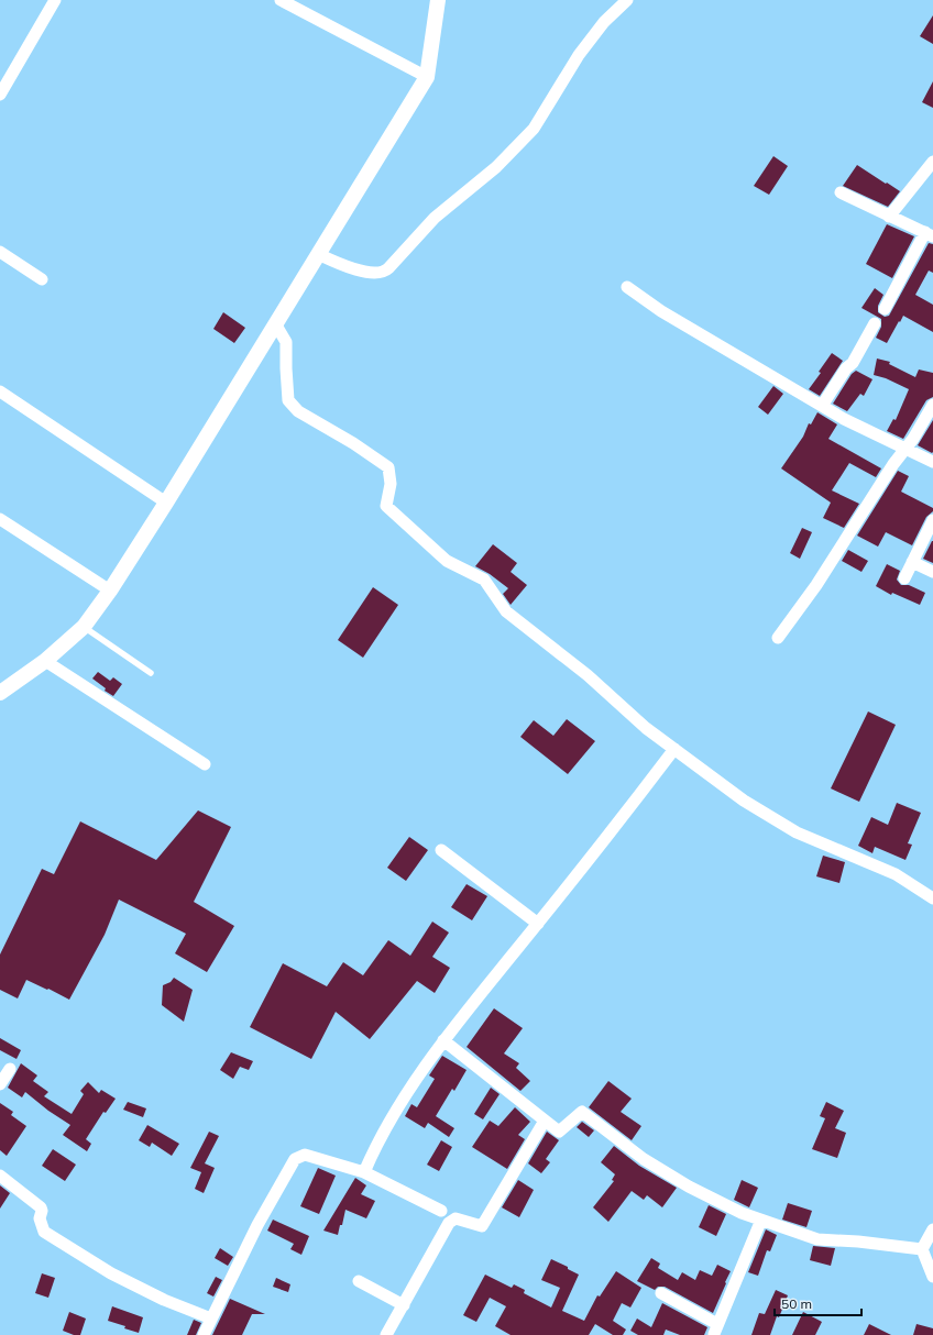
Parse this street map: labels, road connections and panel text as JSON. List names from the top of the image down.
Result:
{
  "scale_bar": "50 m"
}
